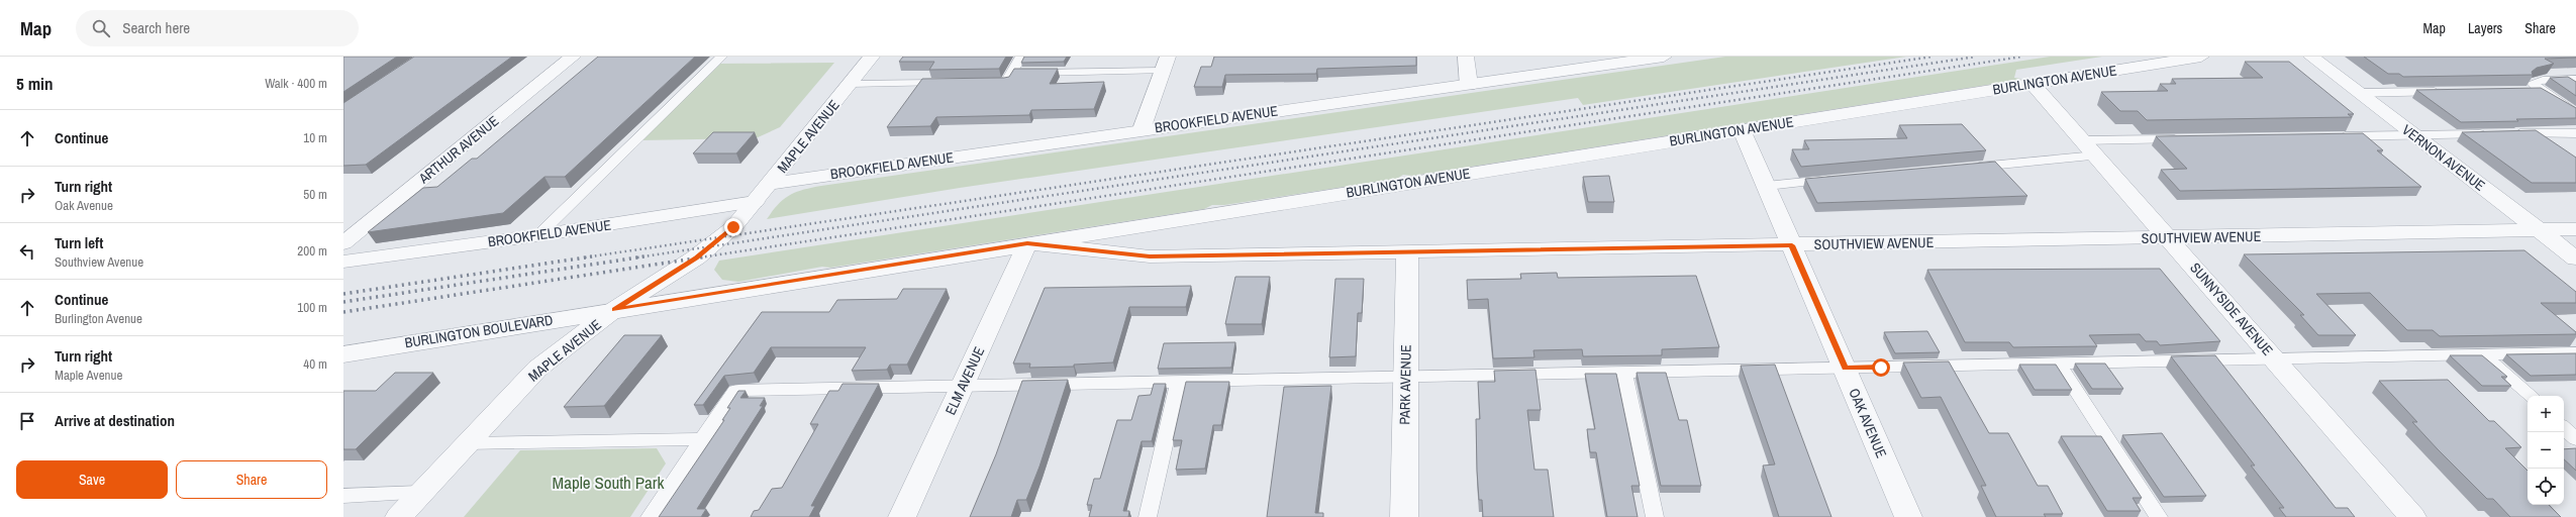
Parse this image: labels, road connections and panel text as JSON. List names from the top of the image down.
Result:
{
  "streets": {
    "street": [
      "BURLINGTON AVENUE",
      "BROOKFIELD AVENUE",
      "MAPLE AVENUE",
      "ARTHUR AVENUE",
      "VERNON AVENUE",
      "SOUTHVIEW AVENUE",
      "SUNNYSIDE AVENUE",
      "BURLINGTON BOULEVARD",
      "ELM AVENUE",
      "PARK AVENUE",
      "OAK AVENUE"
    ]
  },
  "crossings": [
    ["BURLINGTON AVENUE", "MAPLE AVENUE"],
    ["BURLINGTON AVENUE", "SOUTHVIEW AVENUE"],
    ["BURLINGTON AVENUE", "SUNNYSIDE AVENUE"],
    ["BURLINGTON AVENUE", "BURLINGTON BOULEVARD"],
    ["BURLINGTON AVENUE", "ELM AVENUE"],
    ["BURLINGTON AVENUE", "OAK AVENUE"],
    ["BROOKFIELD AVENUE", "MAPLE AVENUE"],
    ["MAPLE AVENUE", "BURLINGTON BOULEVARD"],
    ["VERNON AVENUE", "SOUTHVIEW AVENUE"],
    ["SOUTHVIEW AVENUE", "SUNNYSIDE AVENUE"],
    ["SOUTHVIEW AVENUE", "ELM AVENUE"],
    ["SOUTHVIEW AVENUE", "PARK AVENUE"],
    ["SOUTHVIEW AVENUE", "OAK AVENUE"]
  ],
  "parks": ["Maple South Park"],
  "page": {
    "header": "Map",
    "search": "Search here",
    "nav": ["Map", "Layers", "Share"],
    "heading": ["5 min", "Walk · 400 m"],
    "list": [
      ["Continue", "10 m"],
      ["Turn right", "Oak Avenue", "50 m"],
      ["Turn left", "Southview Avenue", "200 m"],
      ["Continue", "Burlington Avenue", "100 m"],
      ["Turn right", "Maple Avenue", "40 m"],
      "Arrive at destination"
    ],
    "map_buttons": ["+", "−"],
    "buttons": ["Save", "Share"]
  }
}
